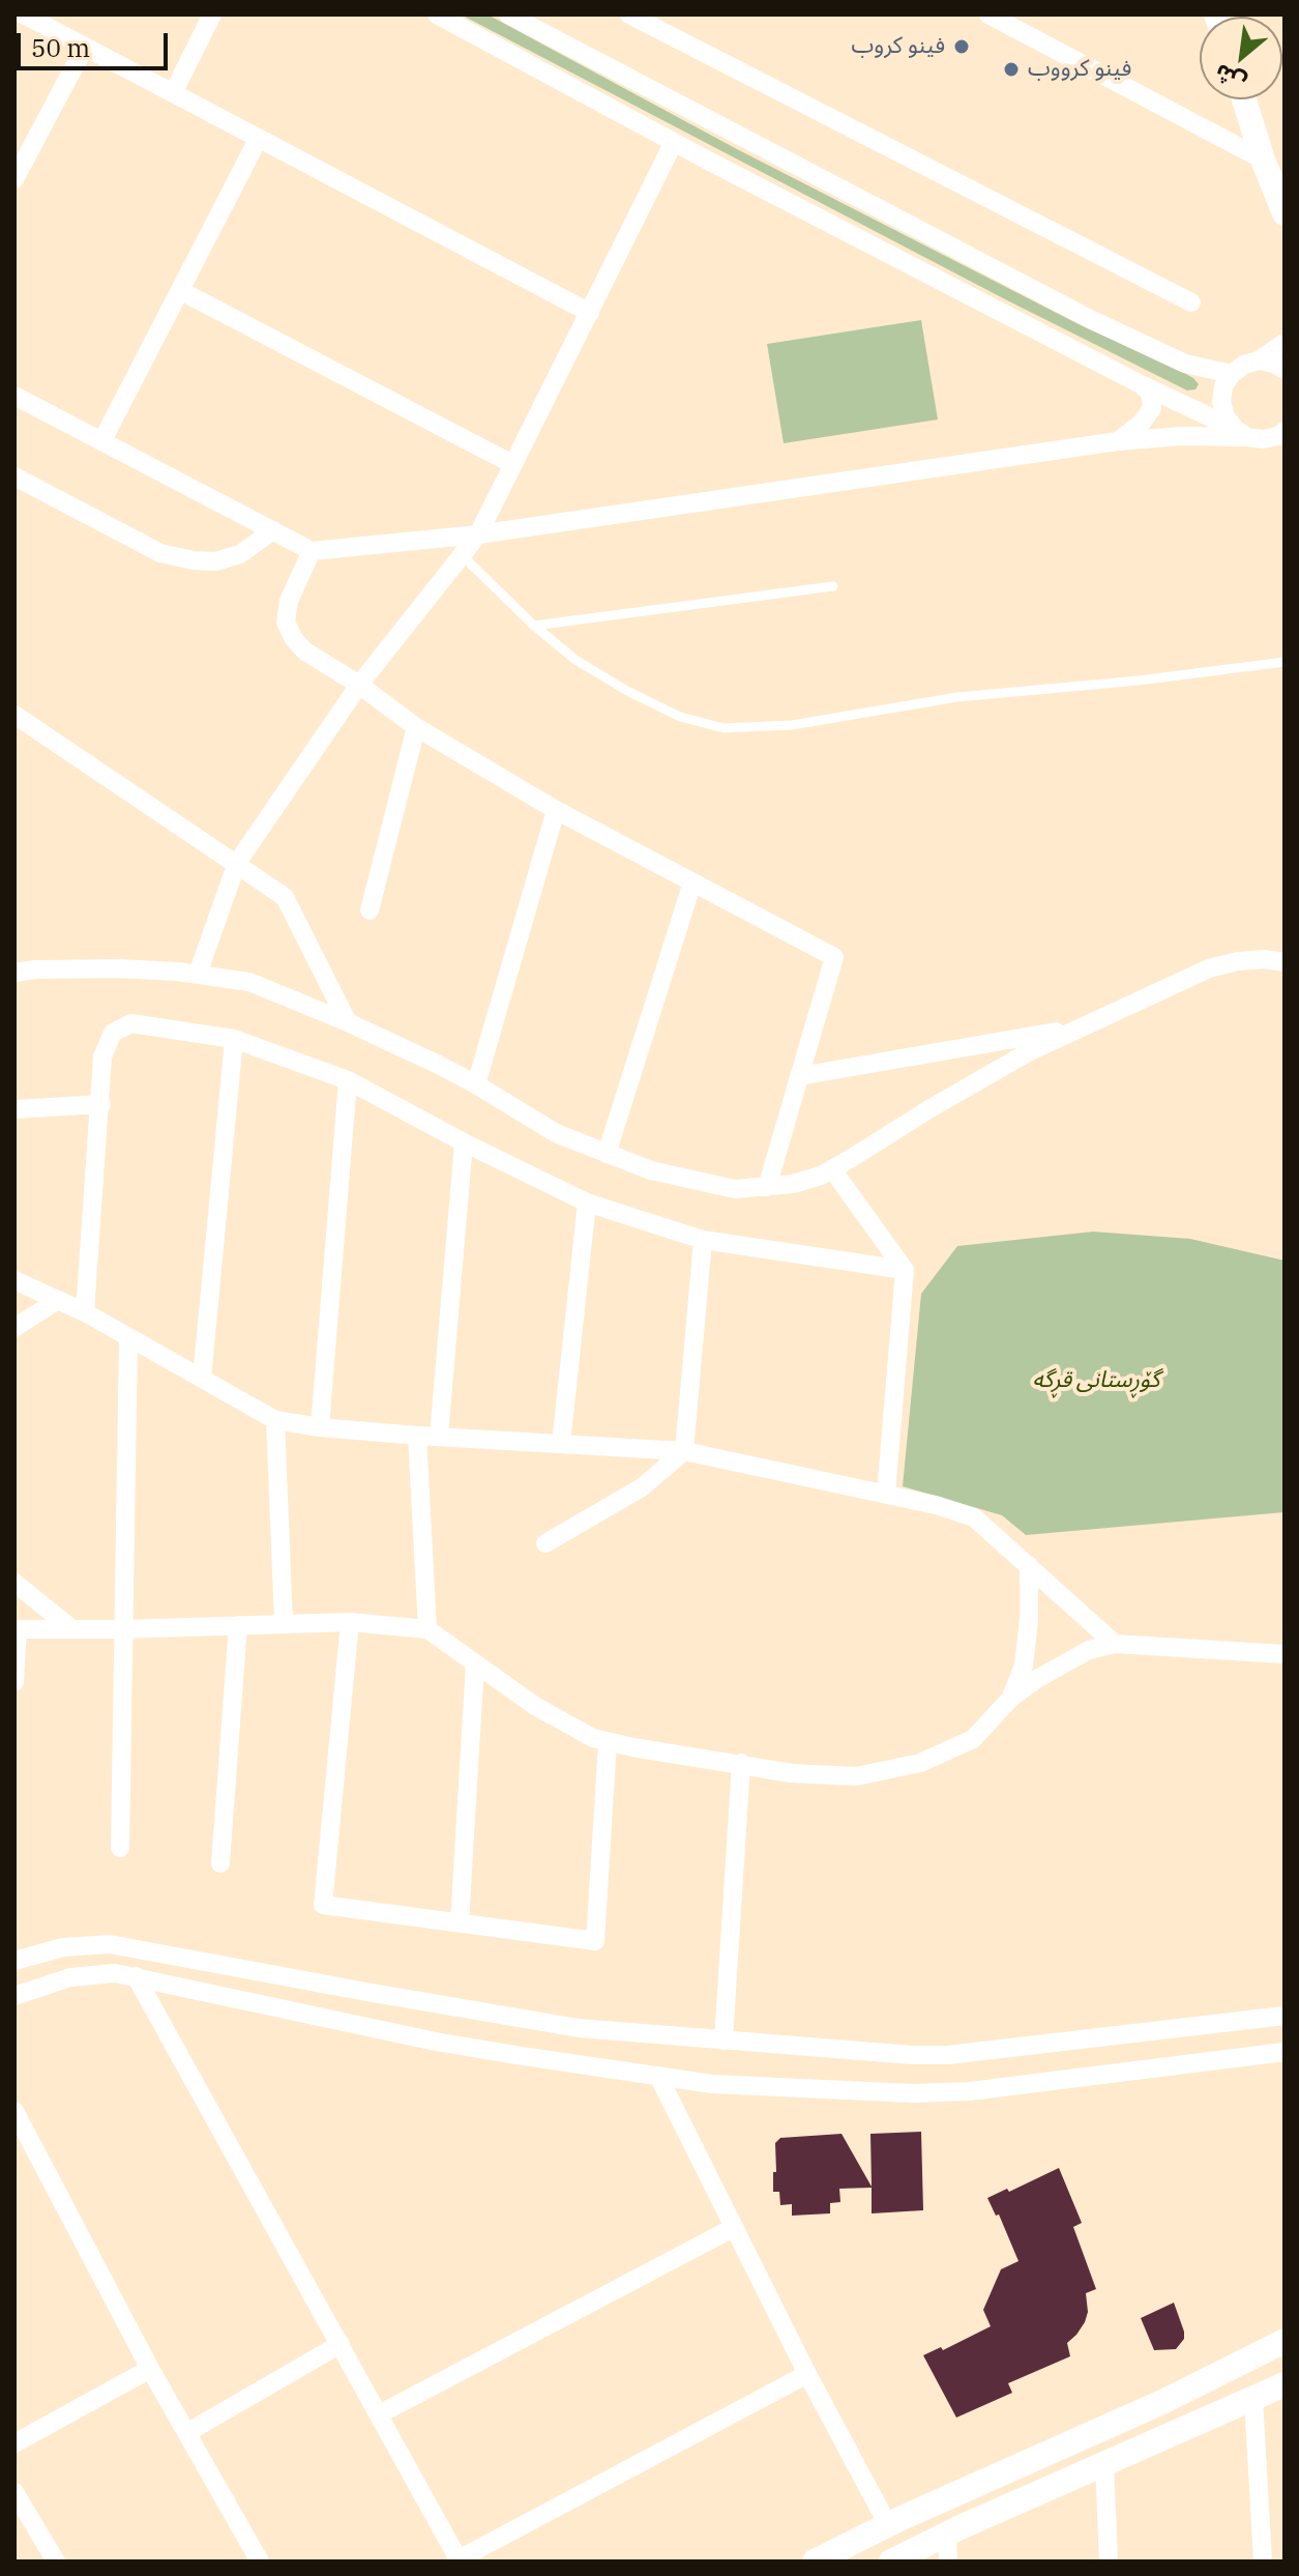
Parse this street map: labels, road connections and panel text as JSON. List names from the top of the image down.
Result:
{
  "parks": ["گۆڕستانی قڕگە"],
  "places": ["فينو كروب", "فینو کرووب"],
  "scale_bar": "50 m",
  "north": "bottom left"
}
